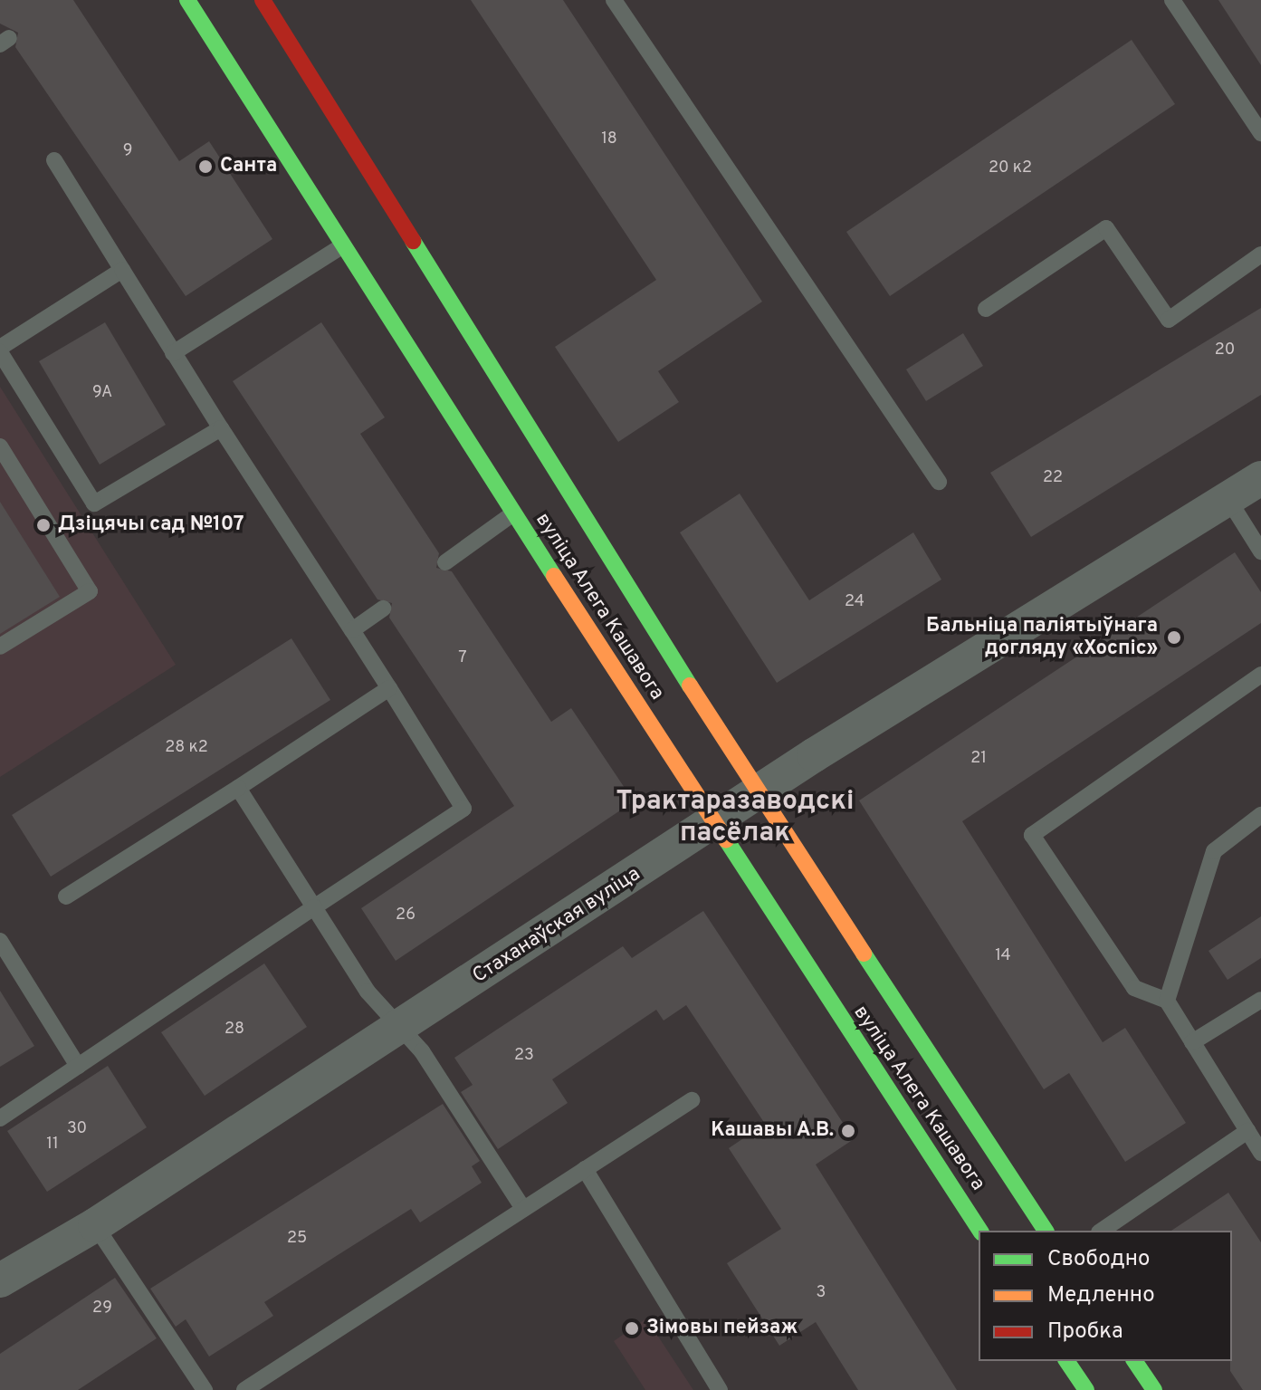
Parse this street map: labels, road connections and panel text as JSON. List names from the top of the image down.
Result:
{
  "streets": {
    "main road": ["вуліца Алега Кашавога"],
    "street": ["Стаханаўская вуліца"]
  },
  "crossings": [
    ["вуліца Алега Кашавога", "Стаханаўская вуліца"]
  ],
  "districts": ["Трактаразаводскі пасёлак"],
  "places": [
    "Санта",
    "Дзіцячы сад №107",
    "Бальніца паліятыўнага догляду «Хоспіс»",
    "Кашавы А.В.",
    "Зімовы пейзаж"
  ],
  "house_numbers": [
    "18",
    "9",
    "20 к2",
    "20",
    "9А",
    "22",
    "24",
    "7",
    "28 к2",
    "21",
    "26",
    "14",
    "28",
    "23",
    "30",
    "11",
    "25",
    "3",
    "29"
  ],
  "legend": ["Свободно", "Медленно", "Пробка"]
}
